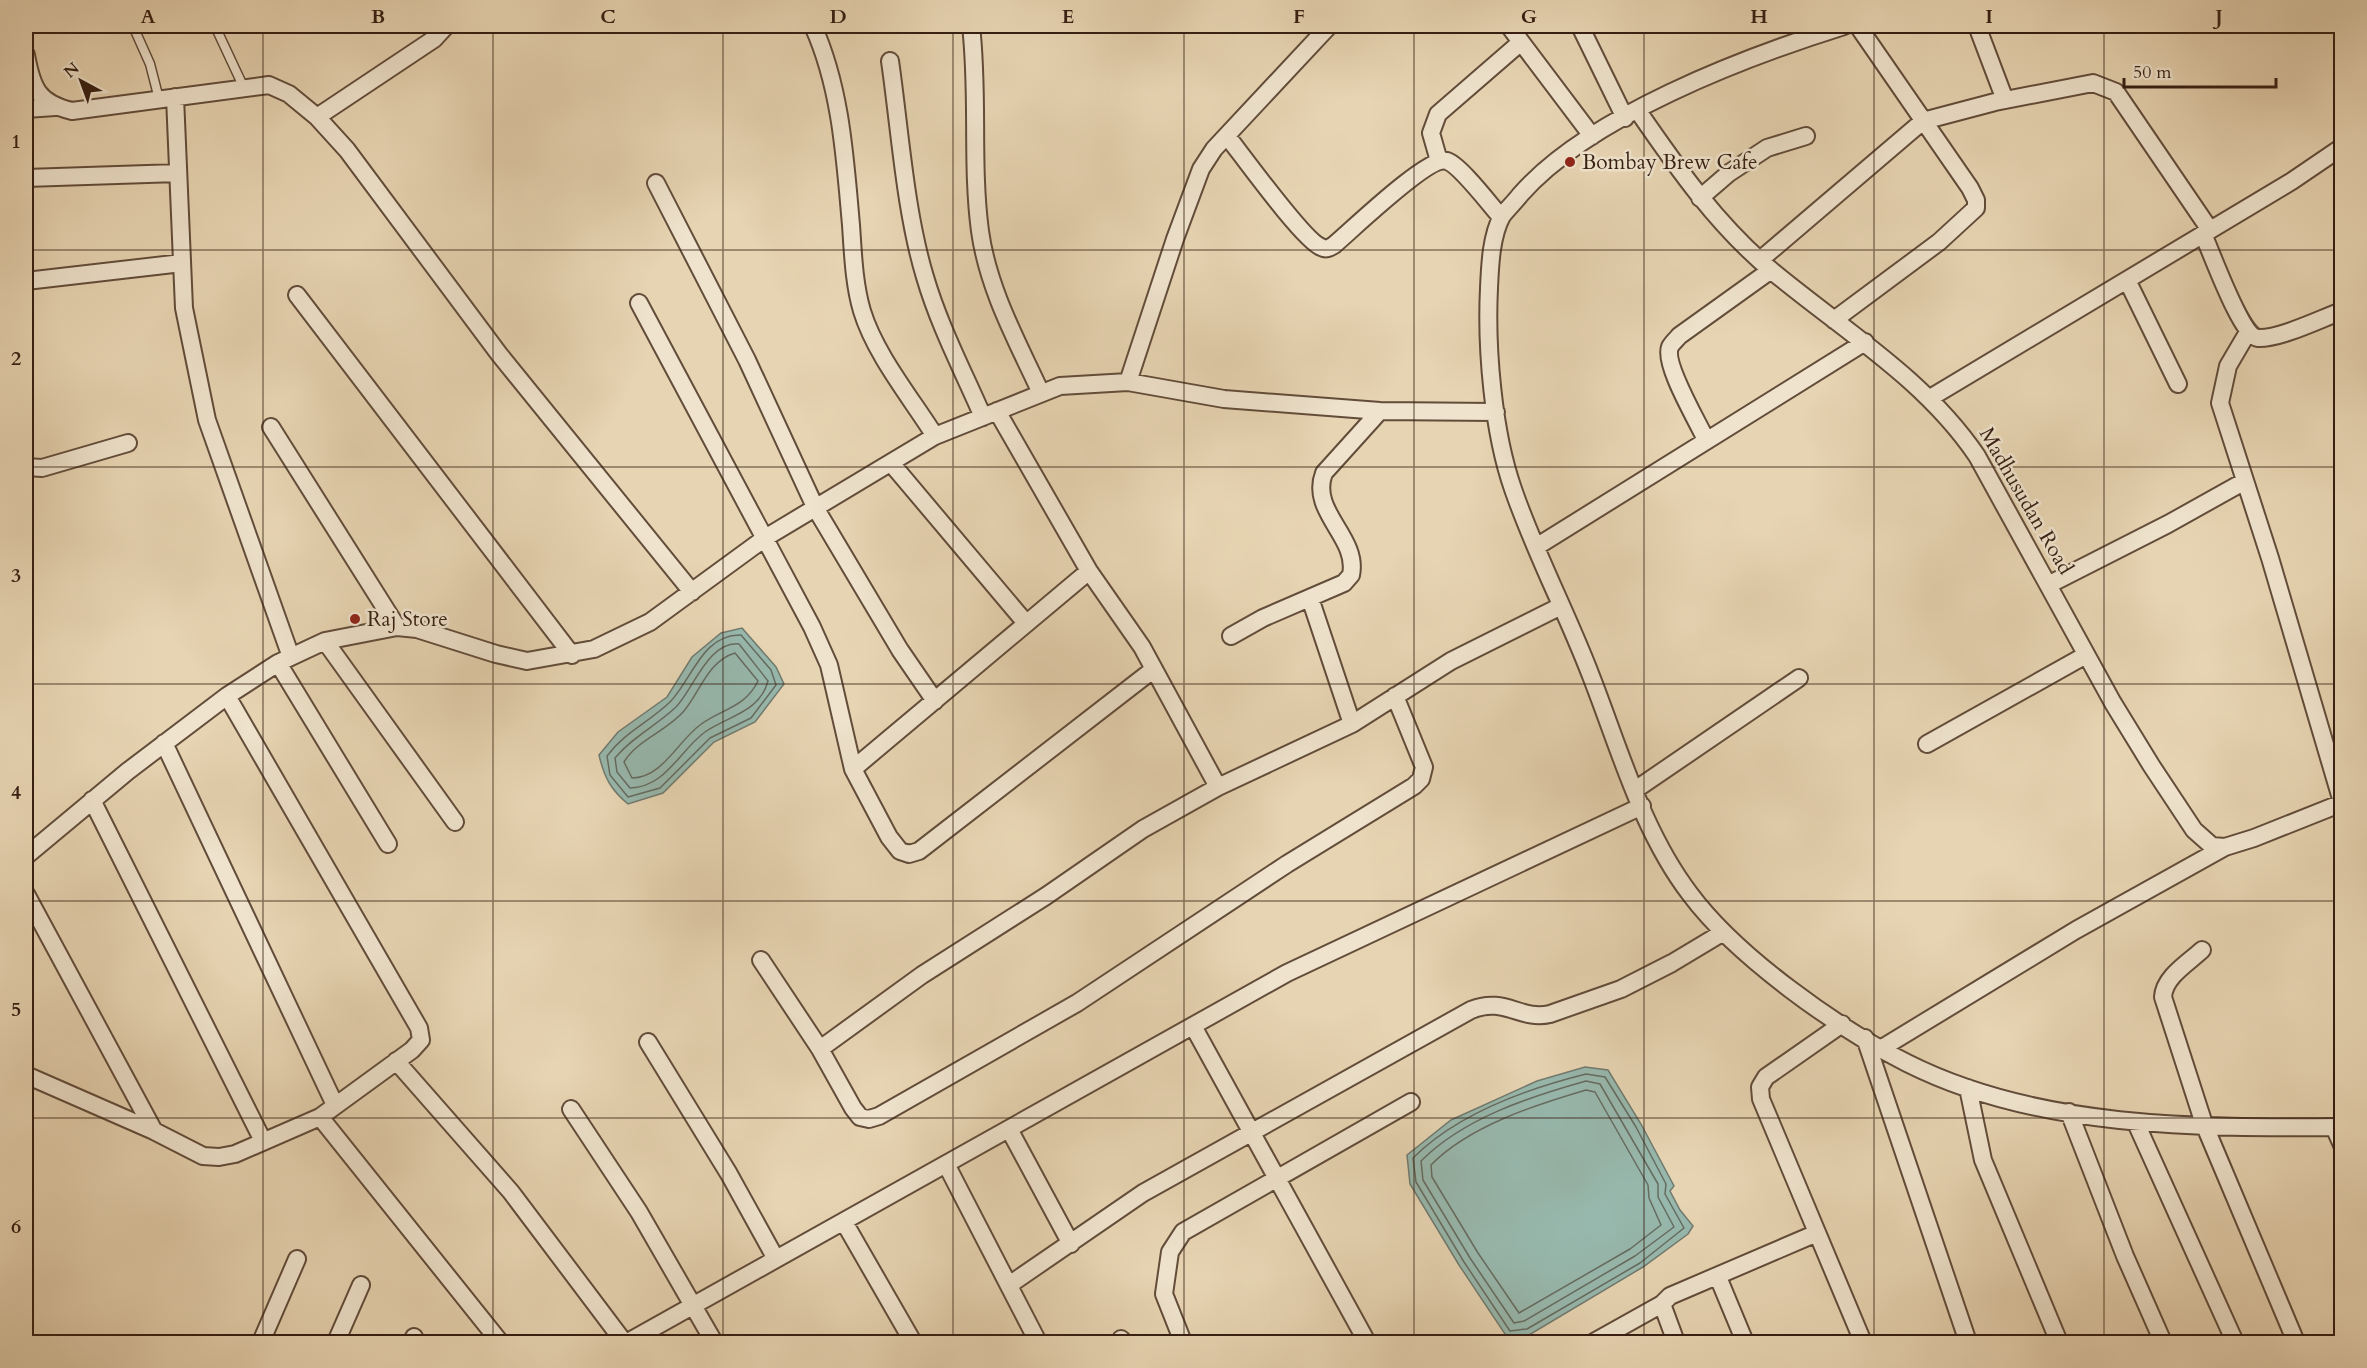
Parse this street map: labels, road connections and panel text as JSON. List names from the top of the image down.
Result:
{
  "streets": {
    "street": ["Madhusudan Road"]
  },
  "places": ["Bombay Brew Cafe", "Raj Store"],
  "scale_bar": "50 m",
  "north": "top left",
  "grid": {
    "columns": [
      "A",
      "B",
      "C",
      "D",
      "E",
      "F",
      "G",
      "H",
      "I",
      "J"
    ],
    "rows": [
      "1",
      "2",
      "3",
      "4",
      "5",
      "6"
    ]
  }
}
